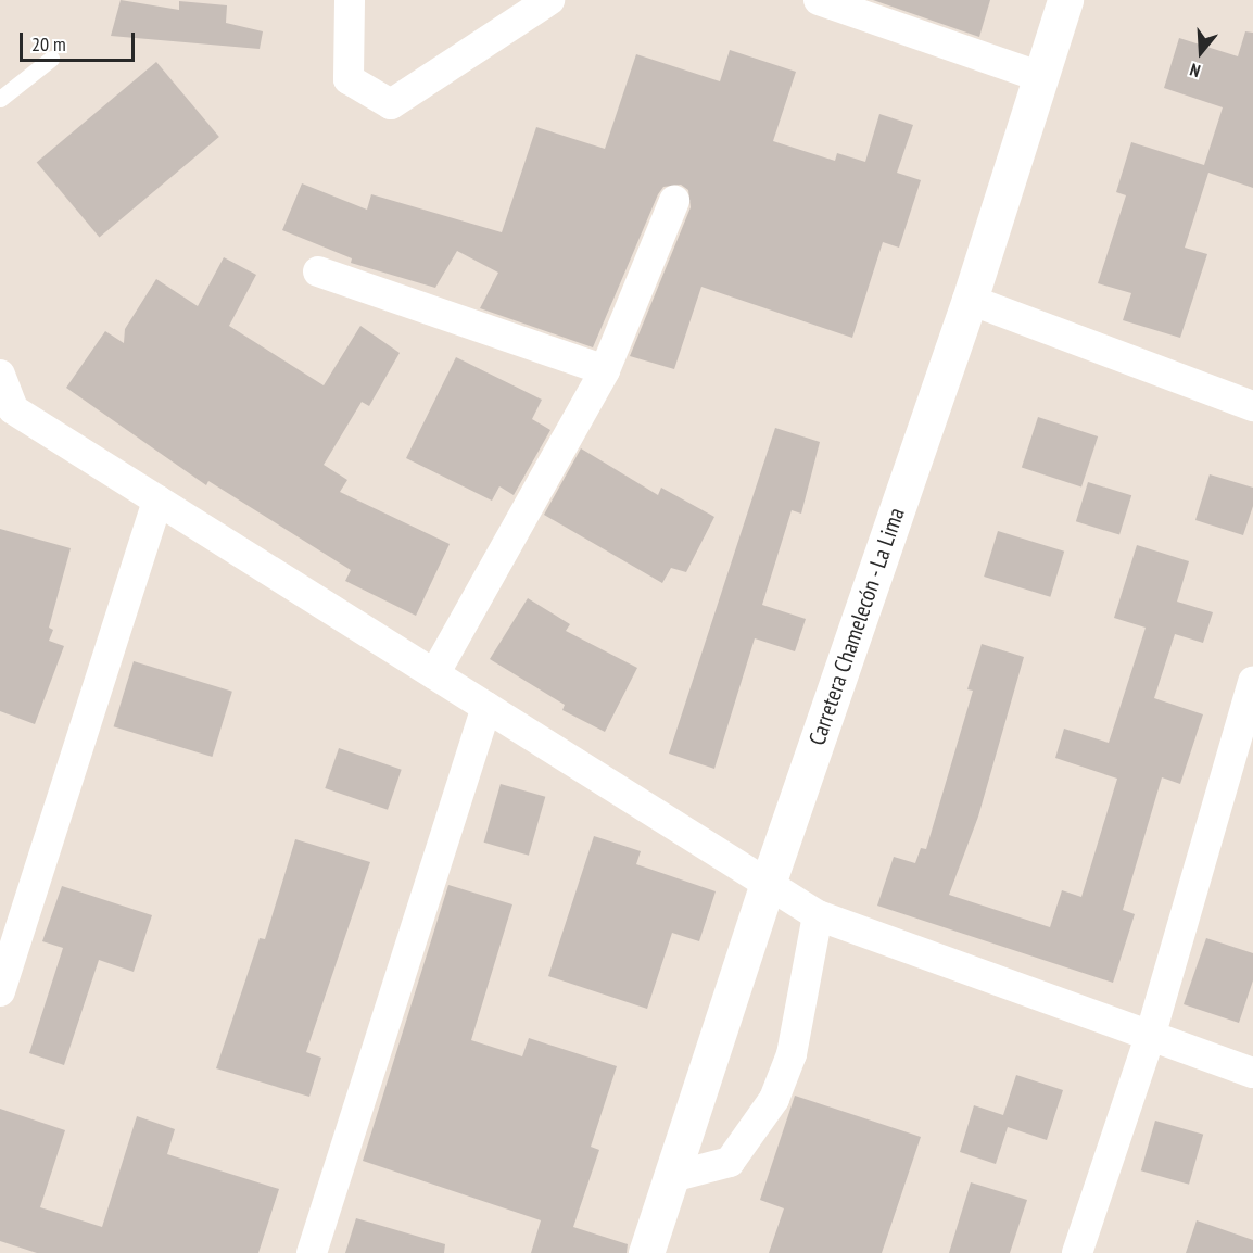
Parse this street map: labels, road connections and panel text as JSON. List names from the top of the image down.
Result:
{
  "streets": {
    "street": ["Carretera Chamelecón - La Lima"]
  },
  "scale_bar": "20 m",
  "north": "bottom"
}
